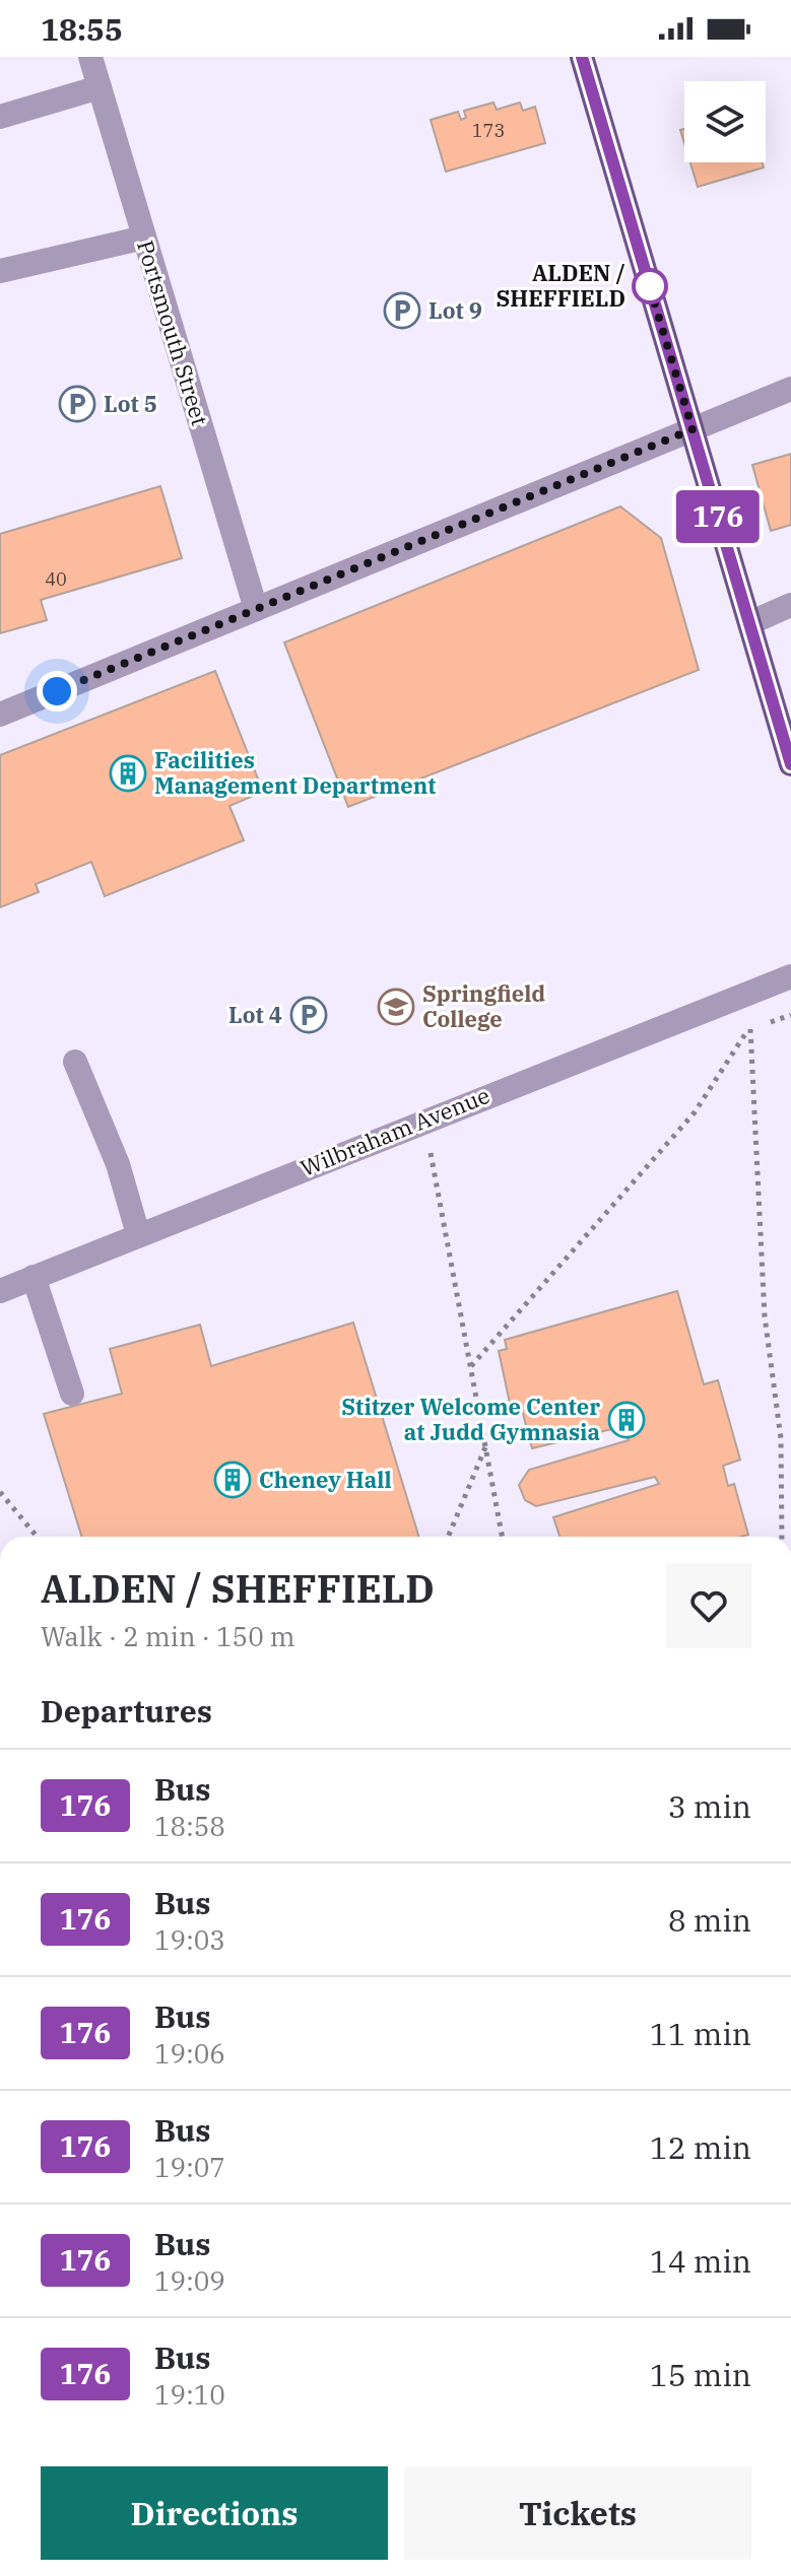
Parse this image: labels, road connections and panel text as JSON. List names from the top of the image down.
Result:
{
  "streets": {
    "street": ["Portsmouth Street", "Wilbraham Avenue"]
  },
  "places": {
    "other": ["ALDEN / SHEFFIELD"],
    "parking": ["Lot 9", "Lot 5", "Lot 4"],
    "building": ["Facilities Management Department", "Stitzer Welcome Center at Judd Gymnasia", "Cheney Hall"],
    "school or university": ["Springfield College"]
  },
  "lines": ["bus line 176"],
  "house_numbers": ["173", "40"],
  "page": {
    "status": "18:55",
    "on_map": "176",
    "heading": [
      ["ALDEN / SHEFFIELD", "Walk · 2 min · 150 m"],
      "Departures"
    ],
    "list": [
      {
        "mark": "176",
        "name": "Bus",
        "note": "18:58",
        "value": "3 min"
      },
      {
        "mark": "176",
        "name": "Bus",
        "note": "19:03",
        "value": "8 min"
      },
      {
        "mark": "176",
        "name": "Bus",
        "note": "19:06",
        "value": "11 min"
      },
      {
        "mark": "176",
        "name": "Bus",
        "note": "19:07",
        "value": "12 min"
      },
      {
        "mark": "176",
        "name": "Bus",
        "note": "19:09",
        "value": "14 min"
      },
      {
        "mark": "176",
        "name": "Bus",
        "note": "19:10",
        "value": "15 min"
      }
    ],
    "buttons": ["Directions", "Tickets"]
  }
}
